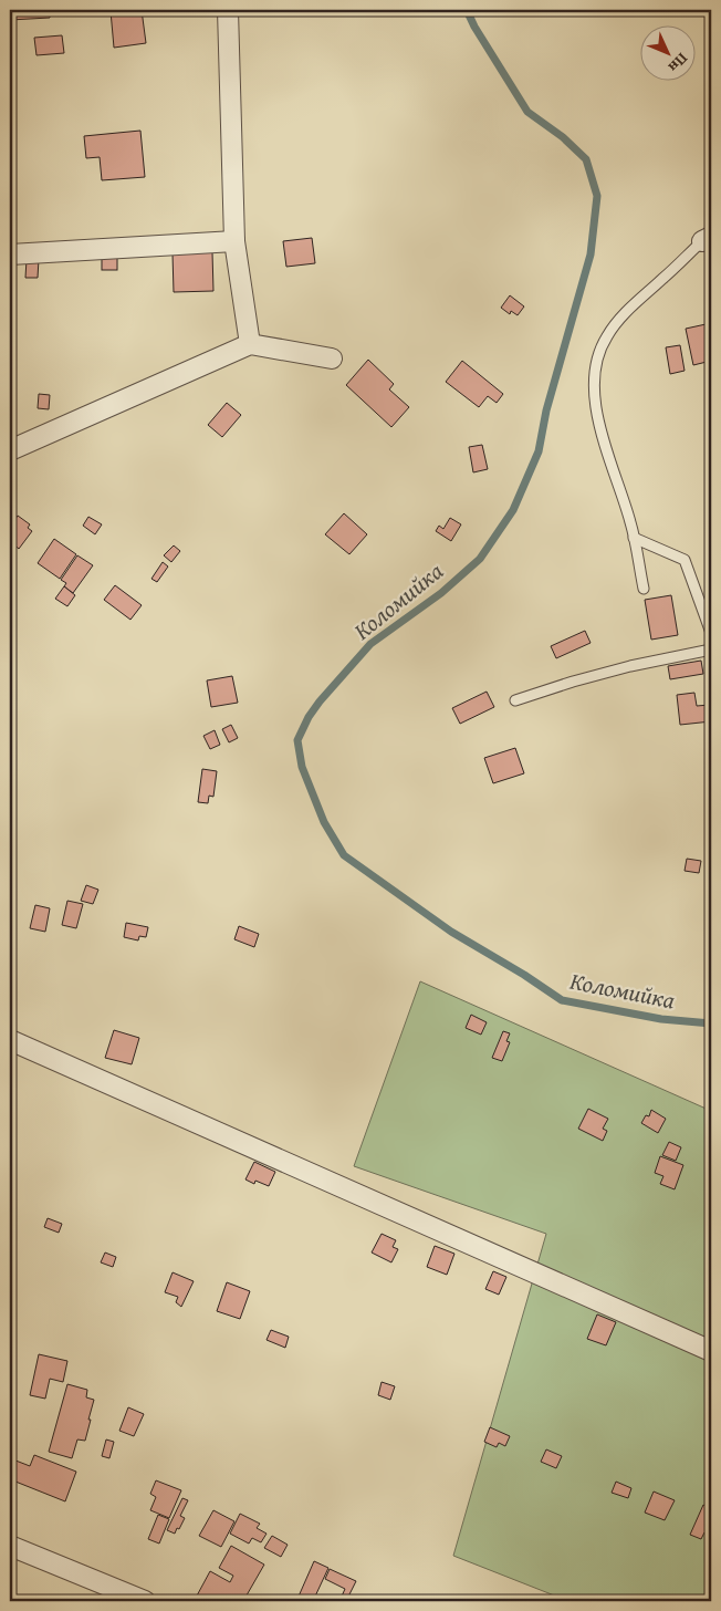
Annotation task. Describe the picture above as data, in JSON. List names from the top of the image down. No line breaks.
{"water":["Коломийка"],"north":"bottom right"}
